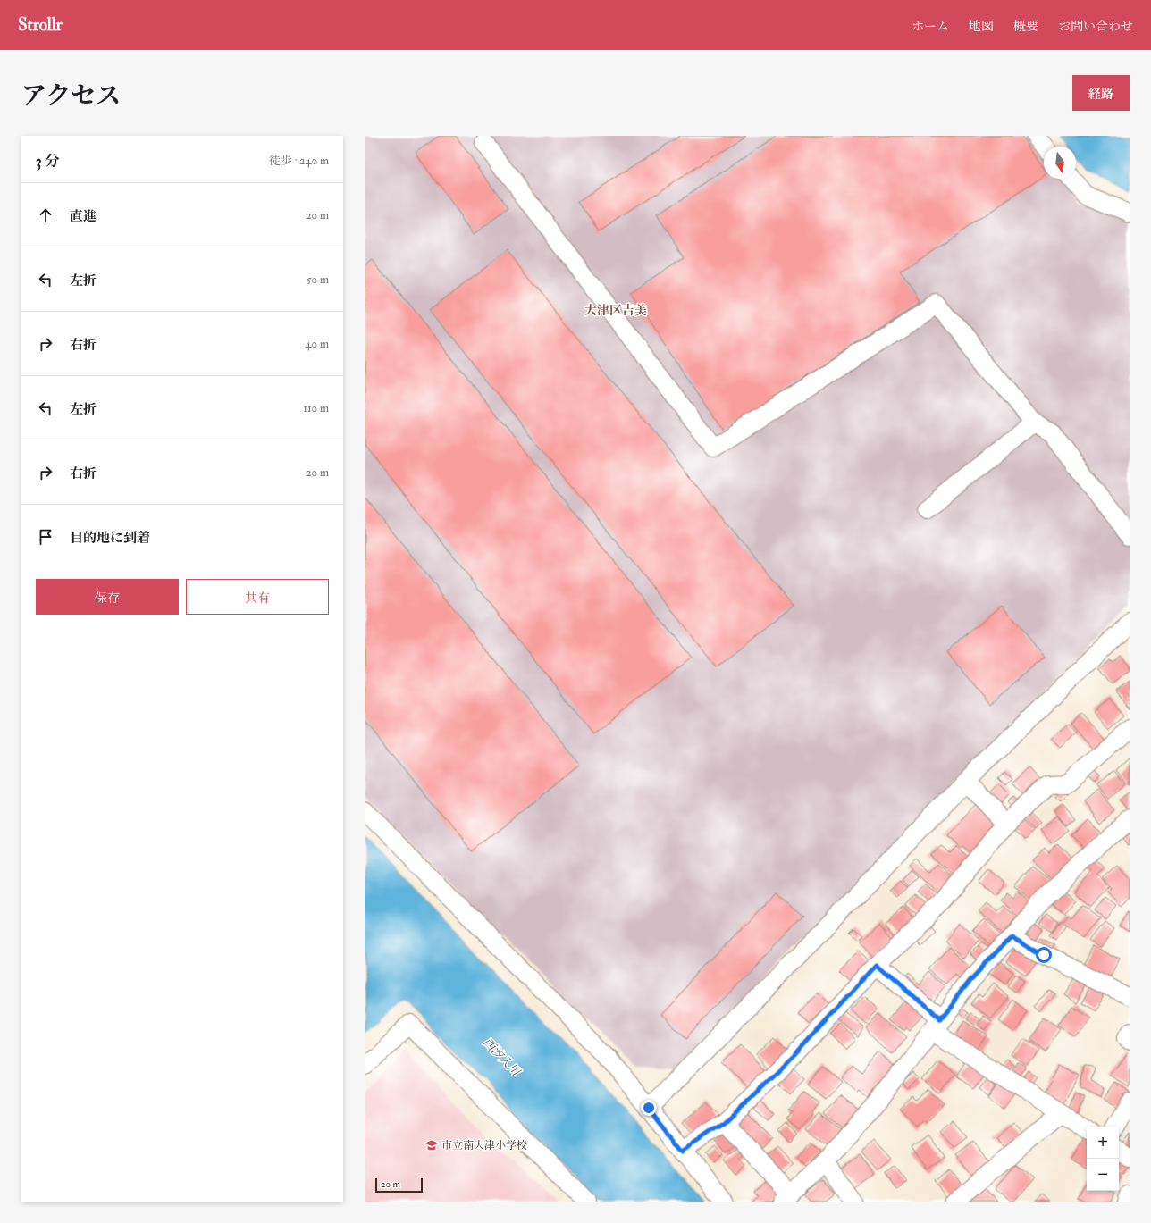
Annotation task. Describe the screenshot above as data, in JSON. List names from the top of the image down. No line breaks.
{"districts":["大津区吉美"],"water":["西汐入川"],"places":{"school or university":["市立南大津小学校"]},"scale_bar":"20 m","north":"bottom","page":{"header":"Strollr","nav":["ホーム","地図","概要","お問い合わせ"],"title":"アクセス","buttons":["経路",["保存","共有"]],"heading":["3 分","徒歩 · 240 m"],"list":[["直進","20 m"],["左折","50 m"],["右折","40 m"],["左折","110 m"],["右折","20 m"],"目的地に到着"],"map_buttons":["+","−"],"scale":"20 m"}}
